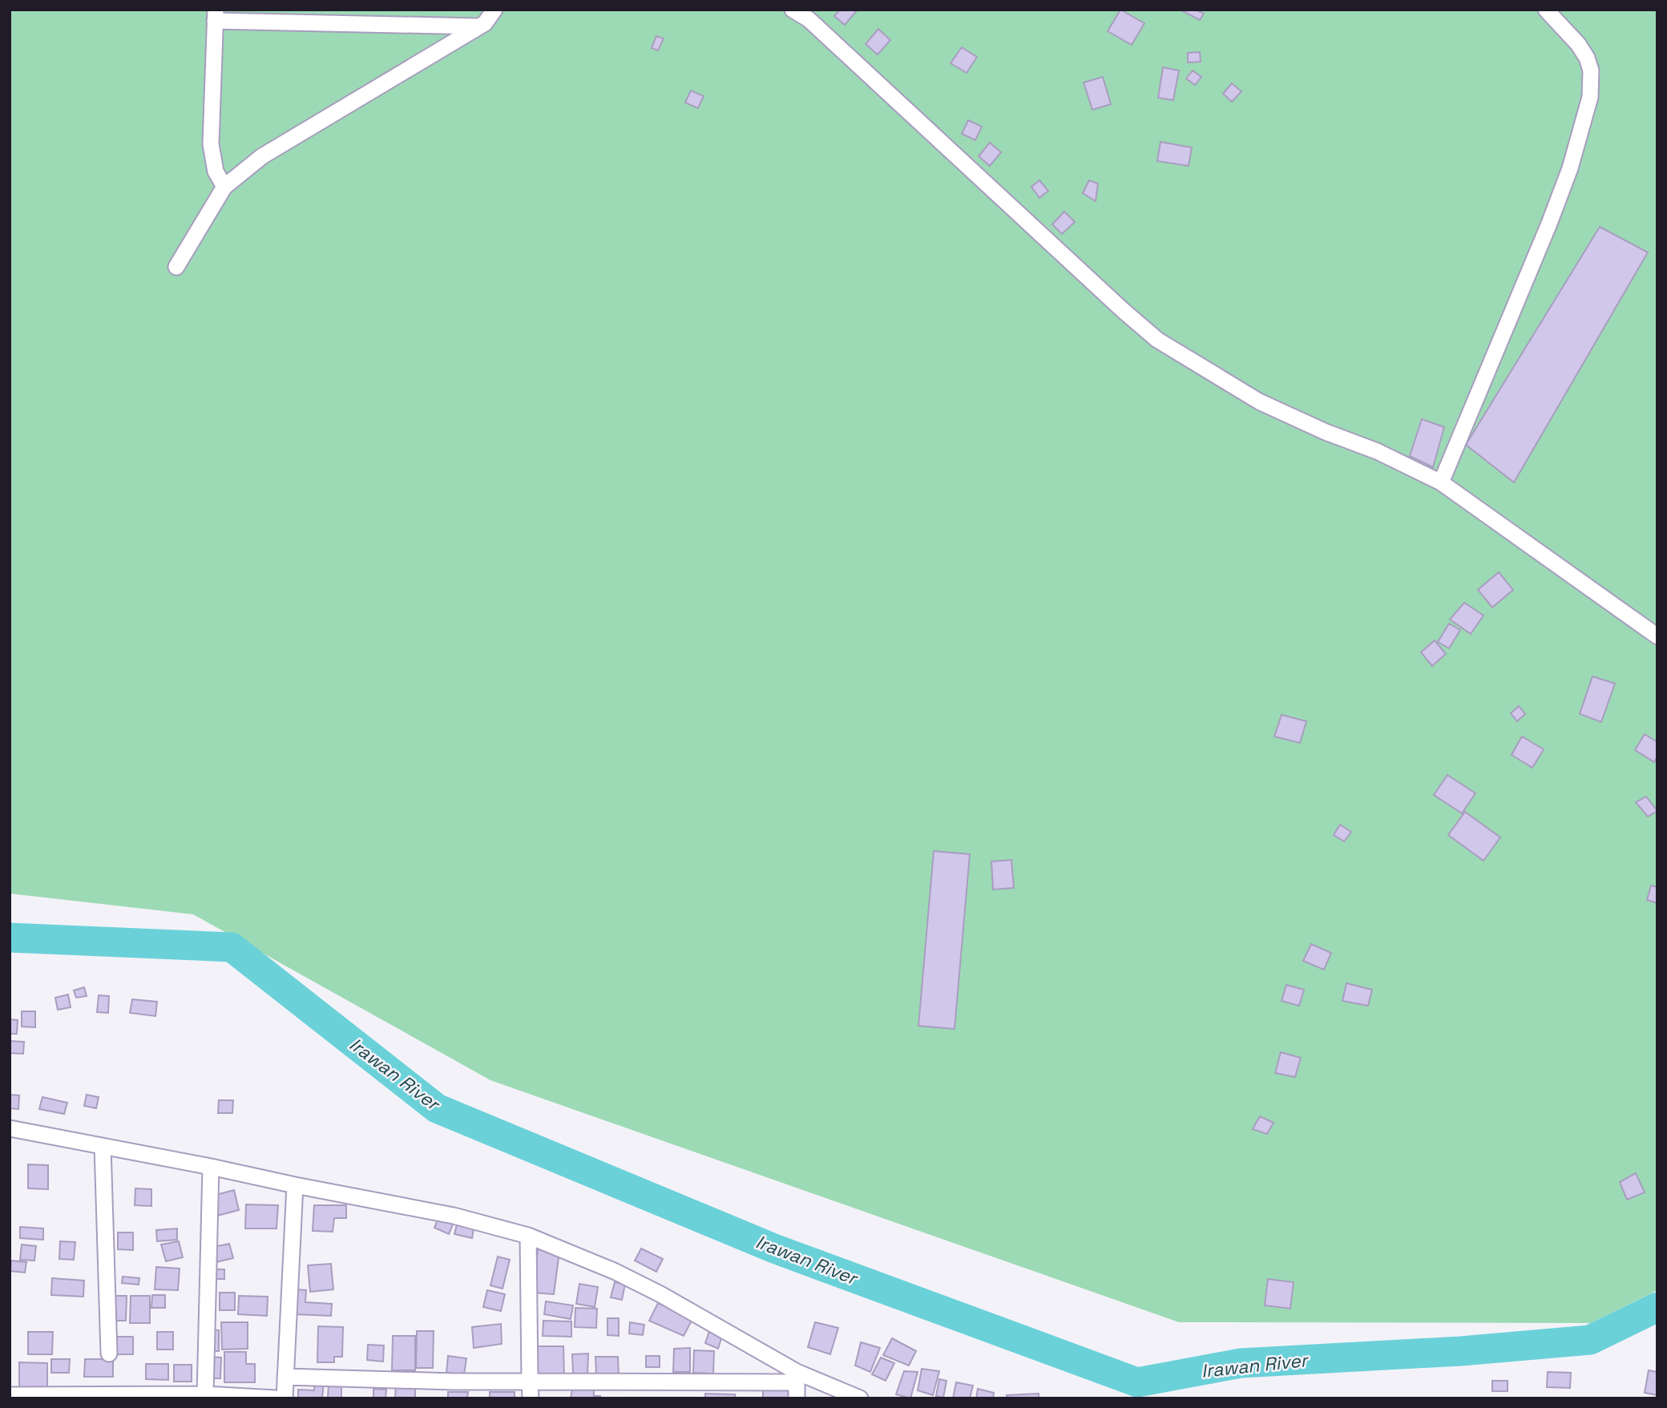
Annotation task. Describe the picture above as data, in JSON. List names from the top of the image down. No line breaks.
{"water":["Irawan River"]}
